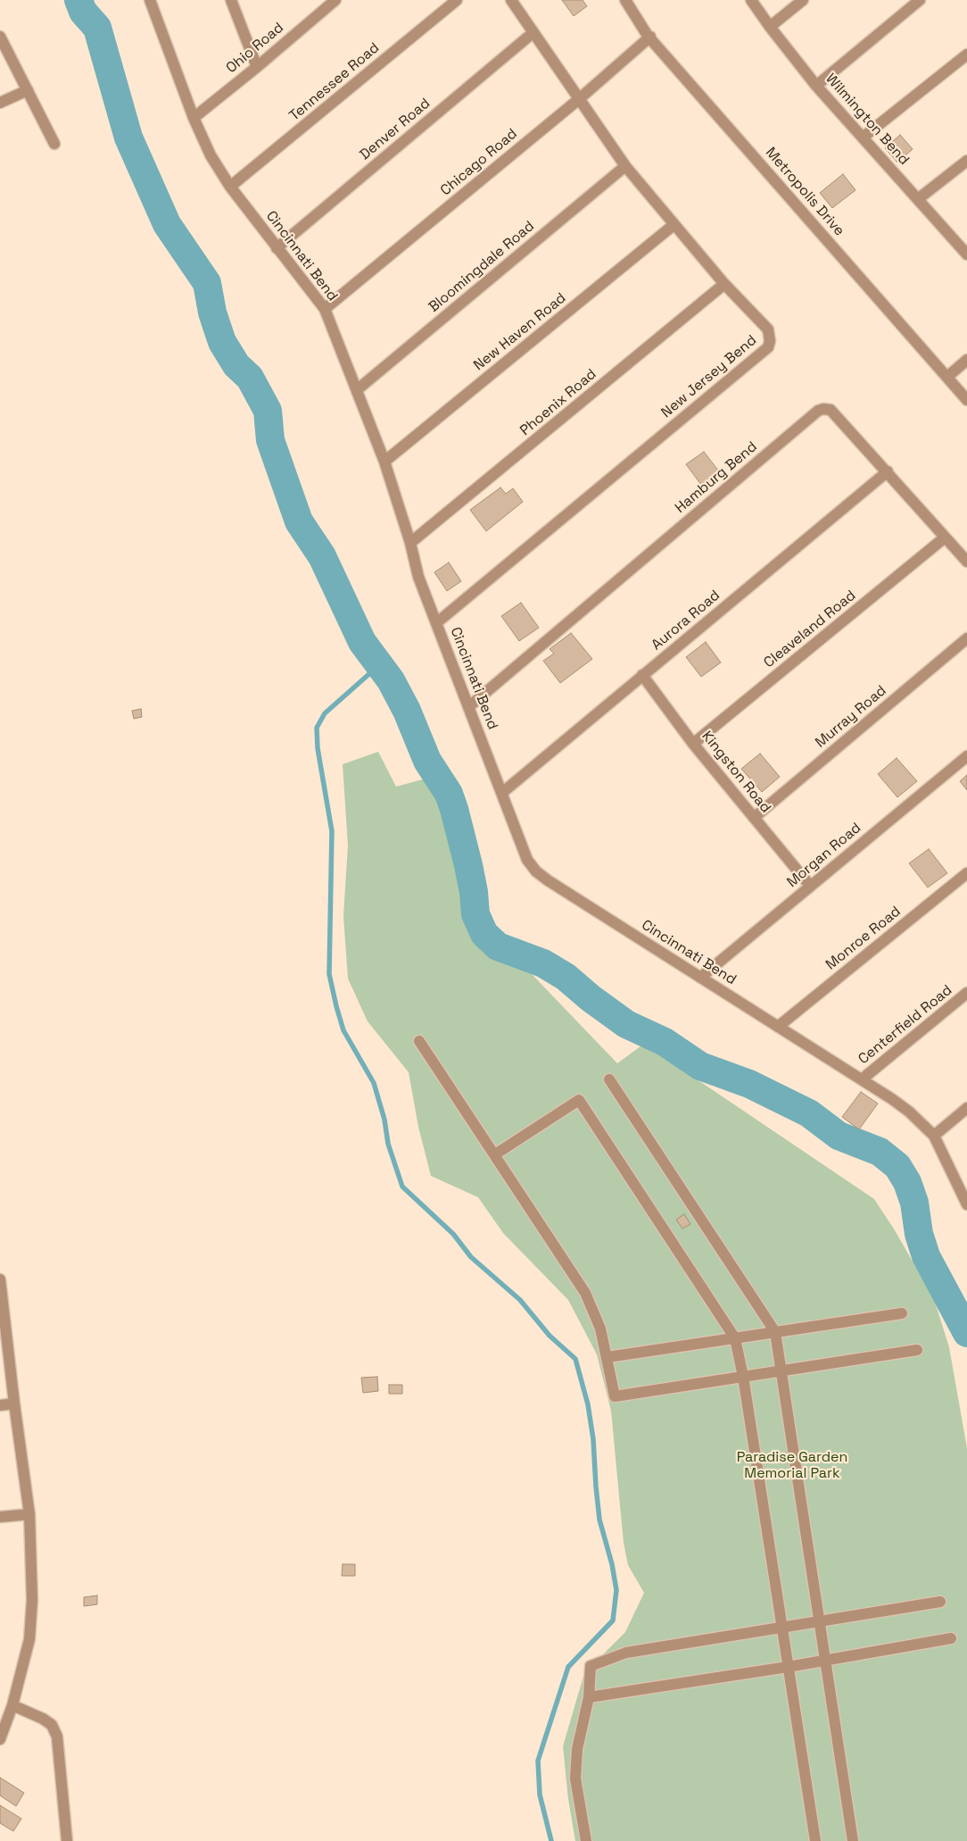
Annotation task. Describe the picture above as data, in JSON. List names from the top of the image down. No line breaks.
{"streets":{"street":["Ohio Road","Tennessee Road","Wilmington Bend","Denver Road","Chicago Road","Metropolis Drive","Cincinnati Bend","Bloomingdale Road","New Haven Road","New Jersey Bend","Phoenix Road","Hamburg Bend","Aurora Road","Cleaveland Road","Murray Road","Kingston Road","Morgan Road","Monroe Road","Centerfield Road"]},"crossings":[["Ohio Road","Cincinnati Bend"],["Tennessee Road","Cincinnati Bend"],["Denver Road","Cincinnati Bend"],["Denver Road","New Jersey Bend"],["Chicago Road","Metropolis Drive"],["Chicago Road","Cincinnati Bend"],["Chicago Road","New Jersey Bend"],["Cincinnati Bend","Bloomingdale Road"],["Cincinnati Bend","New Haven Road"],["Cincinnati Bend","New Jersey Bend"],["Cincinnati Bend","Phoenix Road"],["Cincinnati Bend","Hamburg Bend"],["Cincinnati Bend","Aurora Road"],["Cincinnati Bend","Morgan Road"],["Cincinnati Bend","Monroe Road"],["Cincinnati Bend","Centerfield Road"],["Bloomingdale Road","New Jersey Bend"],["New Haven Road","New Jersey Bend"],["New Jersey Bend","Phoenix Road"],["Hamburg Bend","Aurora Road"],["Hamburg Bend","Cleaveland Road"],["Aurora Road","Kingston Road"],["Cleaveland Road","Kingston Road"],["Murray Road","Kingston Road"],["Kingston Road","Morgan Road"]],"parks":["Paradise Garden Memorial Park"]}
